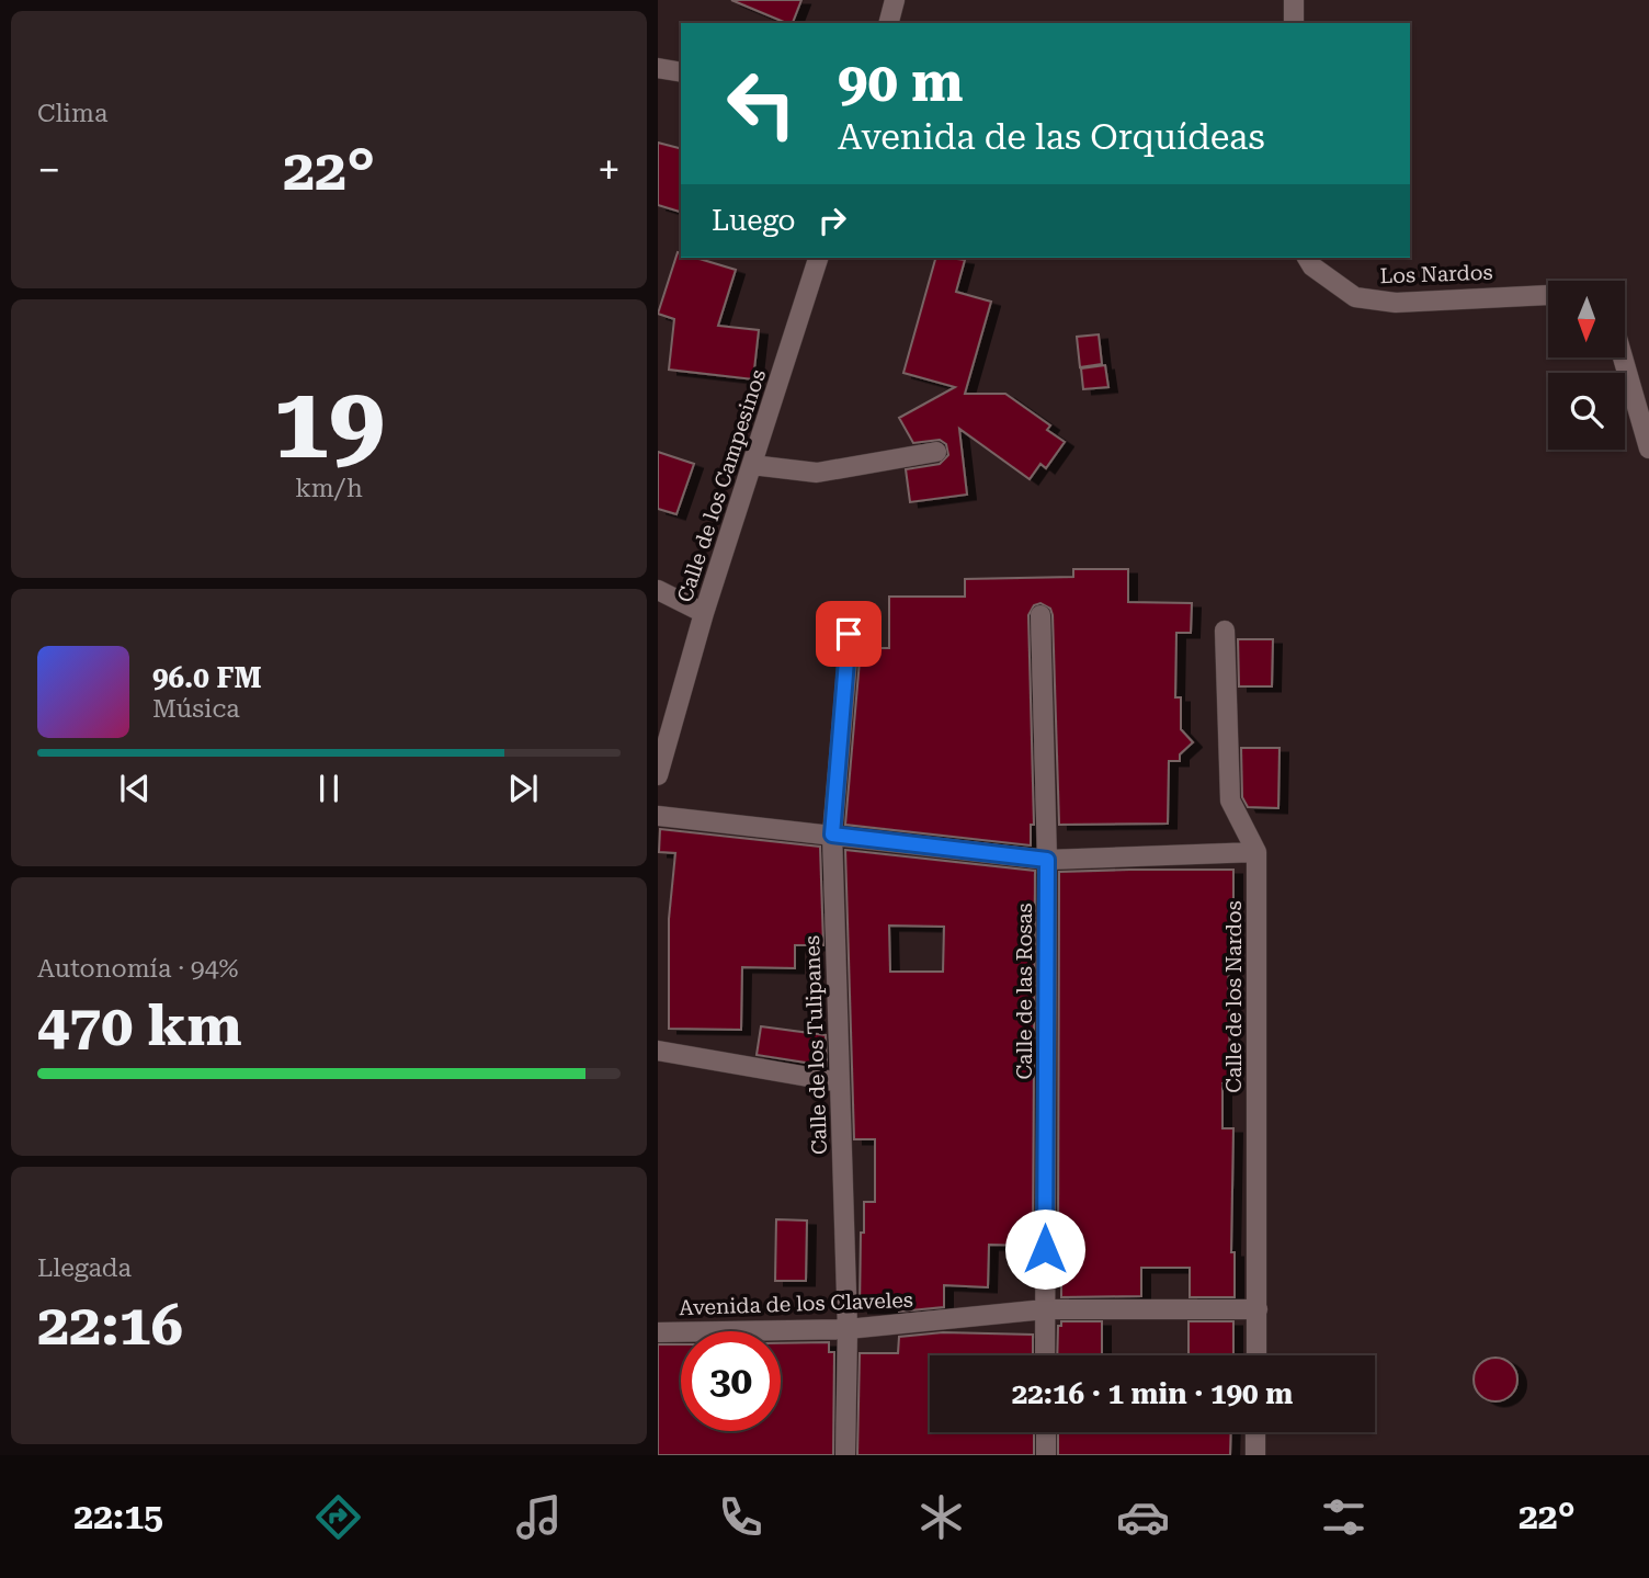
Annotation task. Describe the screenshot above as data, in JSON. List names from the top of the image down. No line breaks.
{"streets":{"street":["Los Nardos","Calle de los Campesinos","Calle de las Rosas","Calle de los Nardos","Calle de los Tulipanes","Avenida de los Claveles"]},"crossings":[["Calle de las Rosas","Avenida de los Claveles"],["Calle de los Nardos","Avenida de los Claveles"],["Calle de los Tulipanes","Avenida de los Claveles"]],"north":"bottom","page":{"tile":["Clima",["19","km/h"],["Autonomía · 94%","470 km"],["Llegada","22:16"]],"turn":["90 m","Avenida de las Orquídeas"],"heat":["−","22°","+"],"then":"Luego","song":["96.0 FM","Música"],"limit":"30","trip":"22:16 · 1 min · 190 m","tabs":["22:15","22°"]}}
